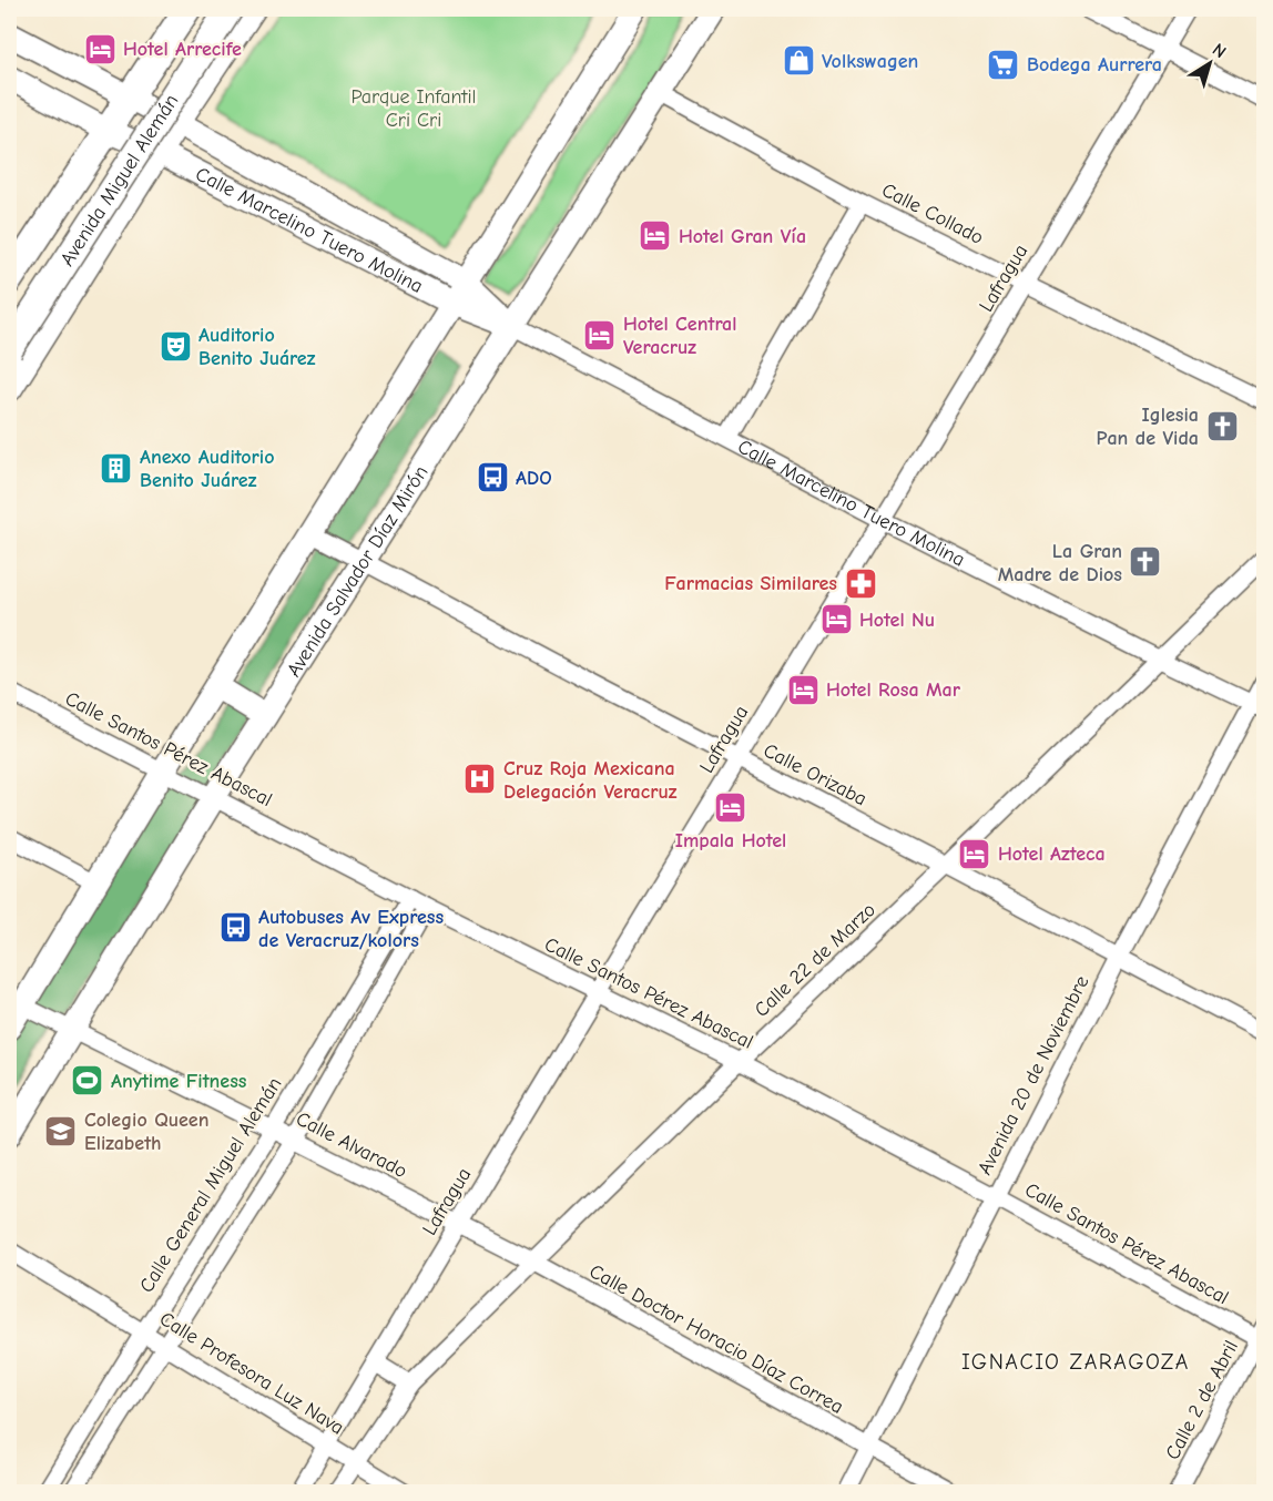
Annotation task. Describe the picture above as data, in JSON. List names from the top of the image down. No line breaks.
{"streets":{"main road":["Avenida Miguel Alemán","Calle Marcelino Tuero Molina","Avenida Salvador Díaz Mirón"],"street":["Calle Collado","Lafragua","Calle Santos Pérez Abascal","Calle Orizaba","Calle 22 de Marzo","Avenida 20 de Noviembre","Calle Alvarado","Calle General Miguel Alemán","Calle Doctor Horacio Díaz Correa","Calle Profesora Luz Nava","Calle 2 de Abril"]},"crossings":[["Calle Collado","Lafragua"],["Calle Collado","Avenida Salvador Díaz Mirón"],["Calle Marcelino Tuero Molina","Lafragua"],["Calle Marcelino Tuero Molina","Avenida Salvador Díaz Mirón"],["Calle Marcelino Tuero Molina","Calle 22 de Marzo"],["Calle Marcelino Tuero Molina","Avenida 20 de Noviembre"],["Lafragua","Calle Santos Pérez Abascal"],["Lafragua","Calle Orizaba"],["Lafragua","Calle Alvarado"],["Lafragua","Calle Doctor Horacio Díaz Correa"],["Lafragua","Calle Profesora Luz Nava"],["Avenida Salvador Díaz Mirón","Calle Santos Pérez Abascal"],["Avenida Salvador Díaz Mirón","Calle Orizaba"],["Avenida Salvador Díaz Mirón","Calle Alvarado"],["Calle Santos Pérez Abascal","Calle 22 de Marzo"],["Calle Santos Pérez Abascal","Avenida 20 de Noviembre"],["Calle Santos Pérez Abascal","Calle General Miguel Alemán"],["Calle Santos Pérez Abascal","Calle 2 de Abril"],["Calle Orizaba","Calle 22 de Marzo"],["Calle Orizaba","Avenida 20 de Noviembre"],["Calle 22 de Marzo","Calle Doctor Horacio Díaz Correa"],["Calle 22 de Marzo","Calle Profesora Luz Nava"],["Avenida 20 de Noviembre","Calle Doctor Horacio Díaz Correa"],["Calle Alvarado","Calle General Miguel Alemán"],["Calle Alvarado","Calle Doctor Horacio Díaz Correa"],["Calle General Miguel Alemán","Calle Profesora Luz Nava"]],"districts":["IGNACIO ZARAGOZA"],"parks":["Parque Infantil Cri Cri"],"places":{"hotel":["Hotel Arrecife","Hotel Gran Vía","Hotel Central Veracruz","Hotel Nu","Hotel Rosa Mar","Impala Hotel","Hotel Azteca"],"shop":["Volkswagen"],"supermarket":["Bodega Aurrera"],"theatre":["Auditorio Benito Juárez"],"church":["Iglesia Pan de Vida","La Gran Madre de Dios"],"building":["Anexo Auditorio Benito Juárez"],"bus stop":["ADO","Autobuses Av Express de Veracruz/kolors"],"pharmacy":["Farmacias Similares"],"hospital":["Cruz Roja Mexicana Delegación Veracruz"],"sports":["Anytime Fitness"],"school or university":["Colegio Queen Elizabeth"]},"north":"top right"}
